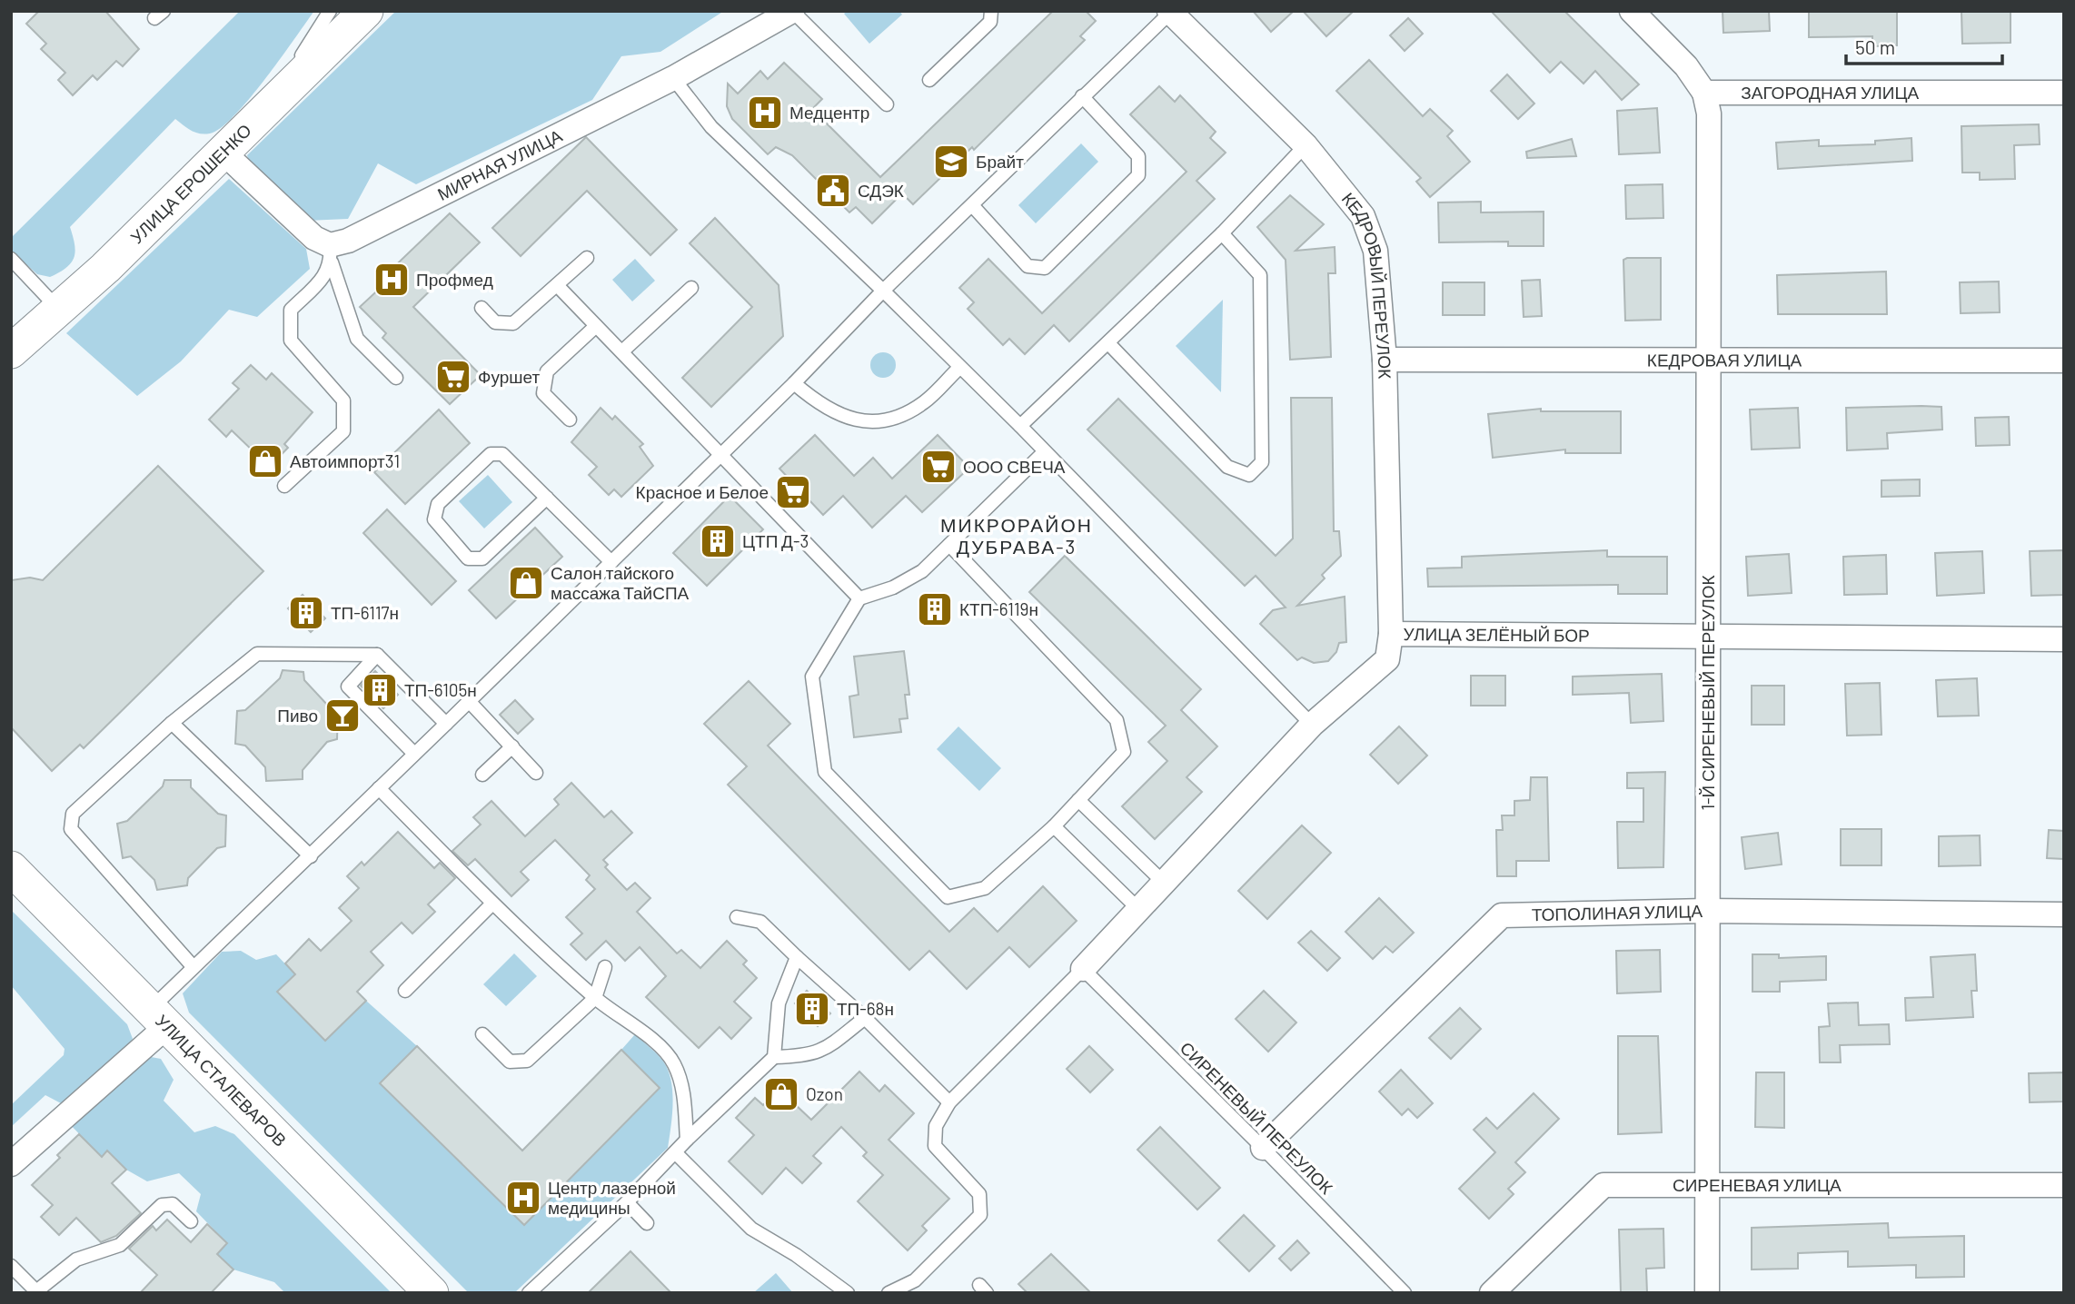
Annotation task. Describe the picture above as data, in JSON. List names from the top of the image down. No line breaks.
{"streets":{"main road":["УЛИЦА ЕРОШЕНКО","УЛИЦА СТАЛЕВАРОВ"],"street":["ЗАГОРОДНАЯ УЛИЦА","МИРНАЯ УЛИЦА","КЕДРОВЫЙ ПЕРЕУЛОК","КЕДРОВАЯ УЛИЦА","УЛИЦА ЗЕЛЁНЫЙ БОР","1-Й СИРЕНЕВЫЙ ПЕРЕУЛОК","ТОПОЛИНАЯ УЛИЦА","СИРЕНЕВАЯ УЛИЦА"],"lane":["СИРЕНЕВЫЙ ПЕРЕУЛОК"]},"crossings":[["ЗАГОРОДНАЯ УЛИЦА","1-Й СИРЕНЕВЫЙ ПЕРЕУЛОК"],["КЕДРОВЫЙ ПЕРЕУЛОК","КЕДРОВАЯ УЛИЦА"],["КЕДРОВЫЙ ПЕРЕУЛОК","УЛИЦА ЗЕЛЁНЫЙ БОР"],["КЕДРОВАЯ УЛИЦА","1-Й СИРЕНЕВЫЙ ПЕРЕУЛОК"],["УЛИЦА ЗЕЛЁНЫЙ БОР","1-Й СИРЕНЕВЫЙ ПЕРЕУЛОК"],["УЛИЦА ЗЕЛЁНЫЙ БОР","СИРЕНЕВЫЙ ПЕРЕУЛОК"],["1-Й СИРЕНЕВЫЙ ПЕРЕУЛОК","ТОПОЛИНАЯ УЛИЦА"],["1-Й СИРЕНЕВЫЙ ПЕРЕУЛОК","СИРЕНЕВАЯ УЛИЦА"],["ТОПОЛИНАЯ УЛИЦА","СИРЕНЕВЫЙ ПЕРЕУЛОК"]],"districts":["МИКРОРАЙОН ДУБРАВА-3"],"places":{"hospital":["Медцентр","Профмед","Центр лазерной медицины"],"school or university":["Брайт"],"public building":["СДЭК"],"supermarket":["Фуршет","ООО СВЕЧА","Красное и Белое"],"shop":["Автоимпорт31","Салон тайского массажа ТайСПА","Ozon"],"building":["ЦТП Д-3","КТП-6119н","ТП-6117н","ТП-6105н","ТП-68н"],"bar":["Пиво"]},"scale_bar":"50 m"}
